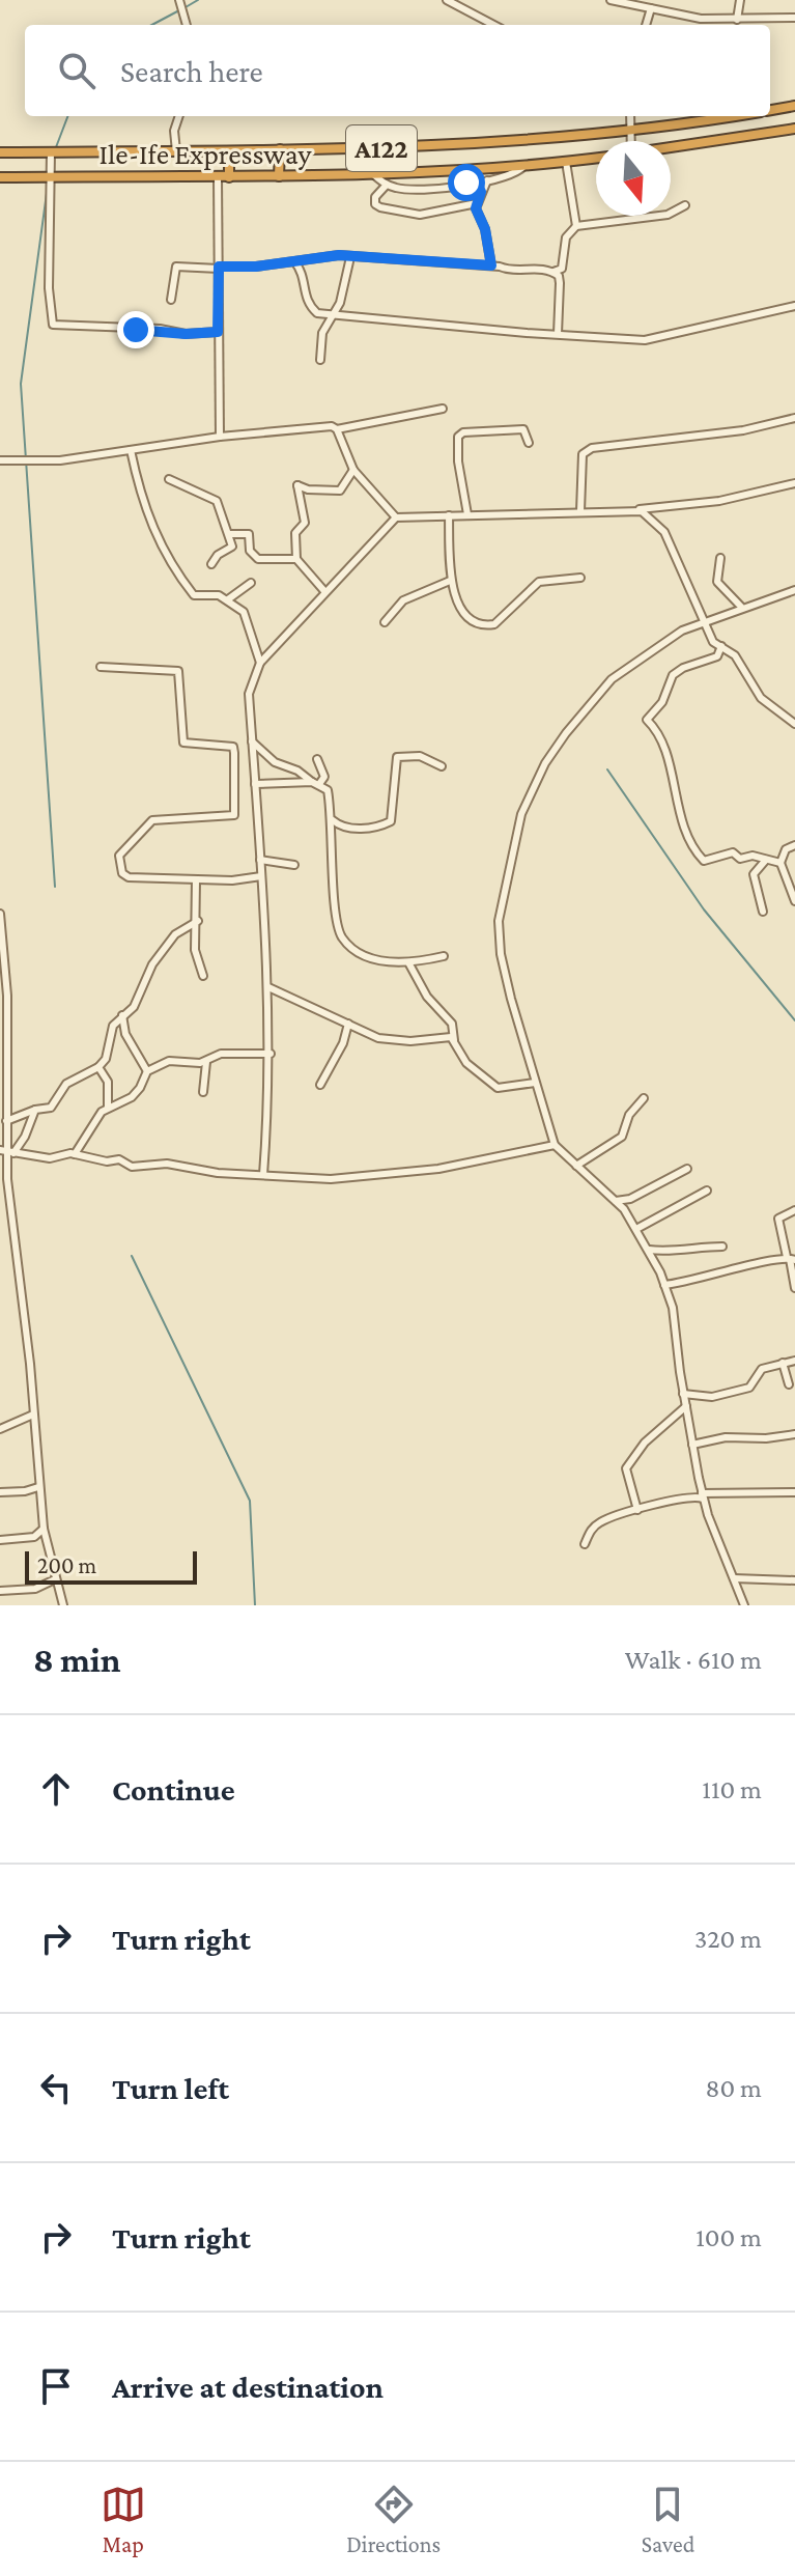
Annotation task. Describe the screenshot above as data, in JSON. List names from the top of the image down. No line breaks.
{"streets":{"highway":["A122","Ile-Ife Expressway"]},"scale_bar":"200 m","north":"bottom","page":{"search":"Search here","scale":"200 m","heading":["8 min","Walk · 610 m"],"list":[["Continue","110 m"],["Turn right","320 m"],["Turn left","80 m"],["Turn right","100 m"],"Arrive at destination"],"nav":["Map","Directions","Saved"]}}
